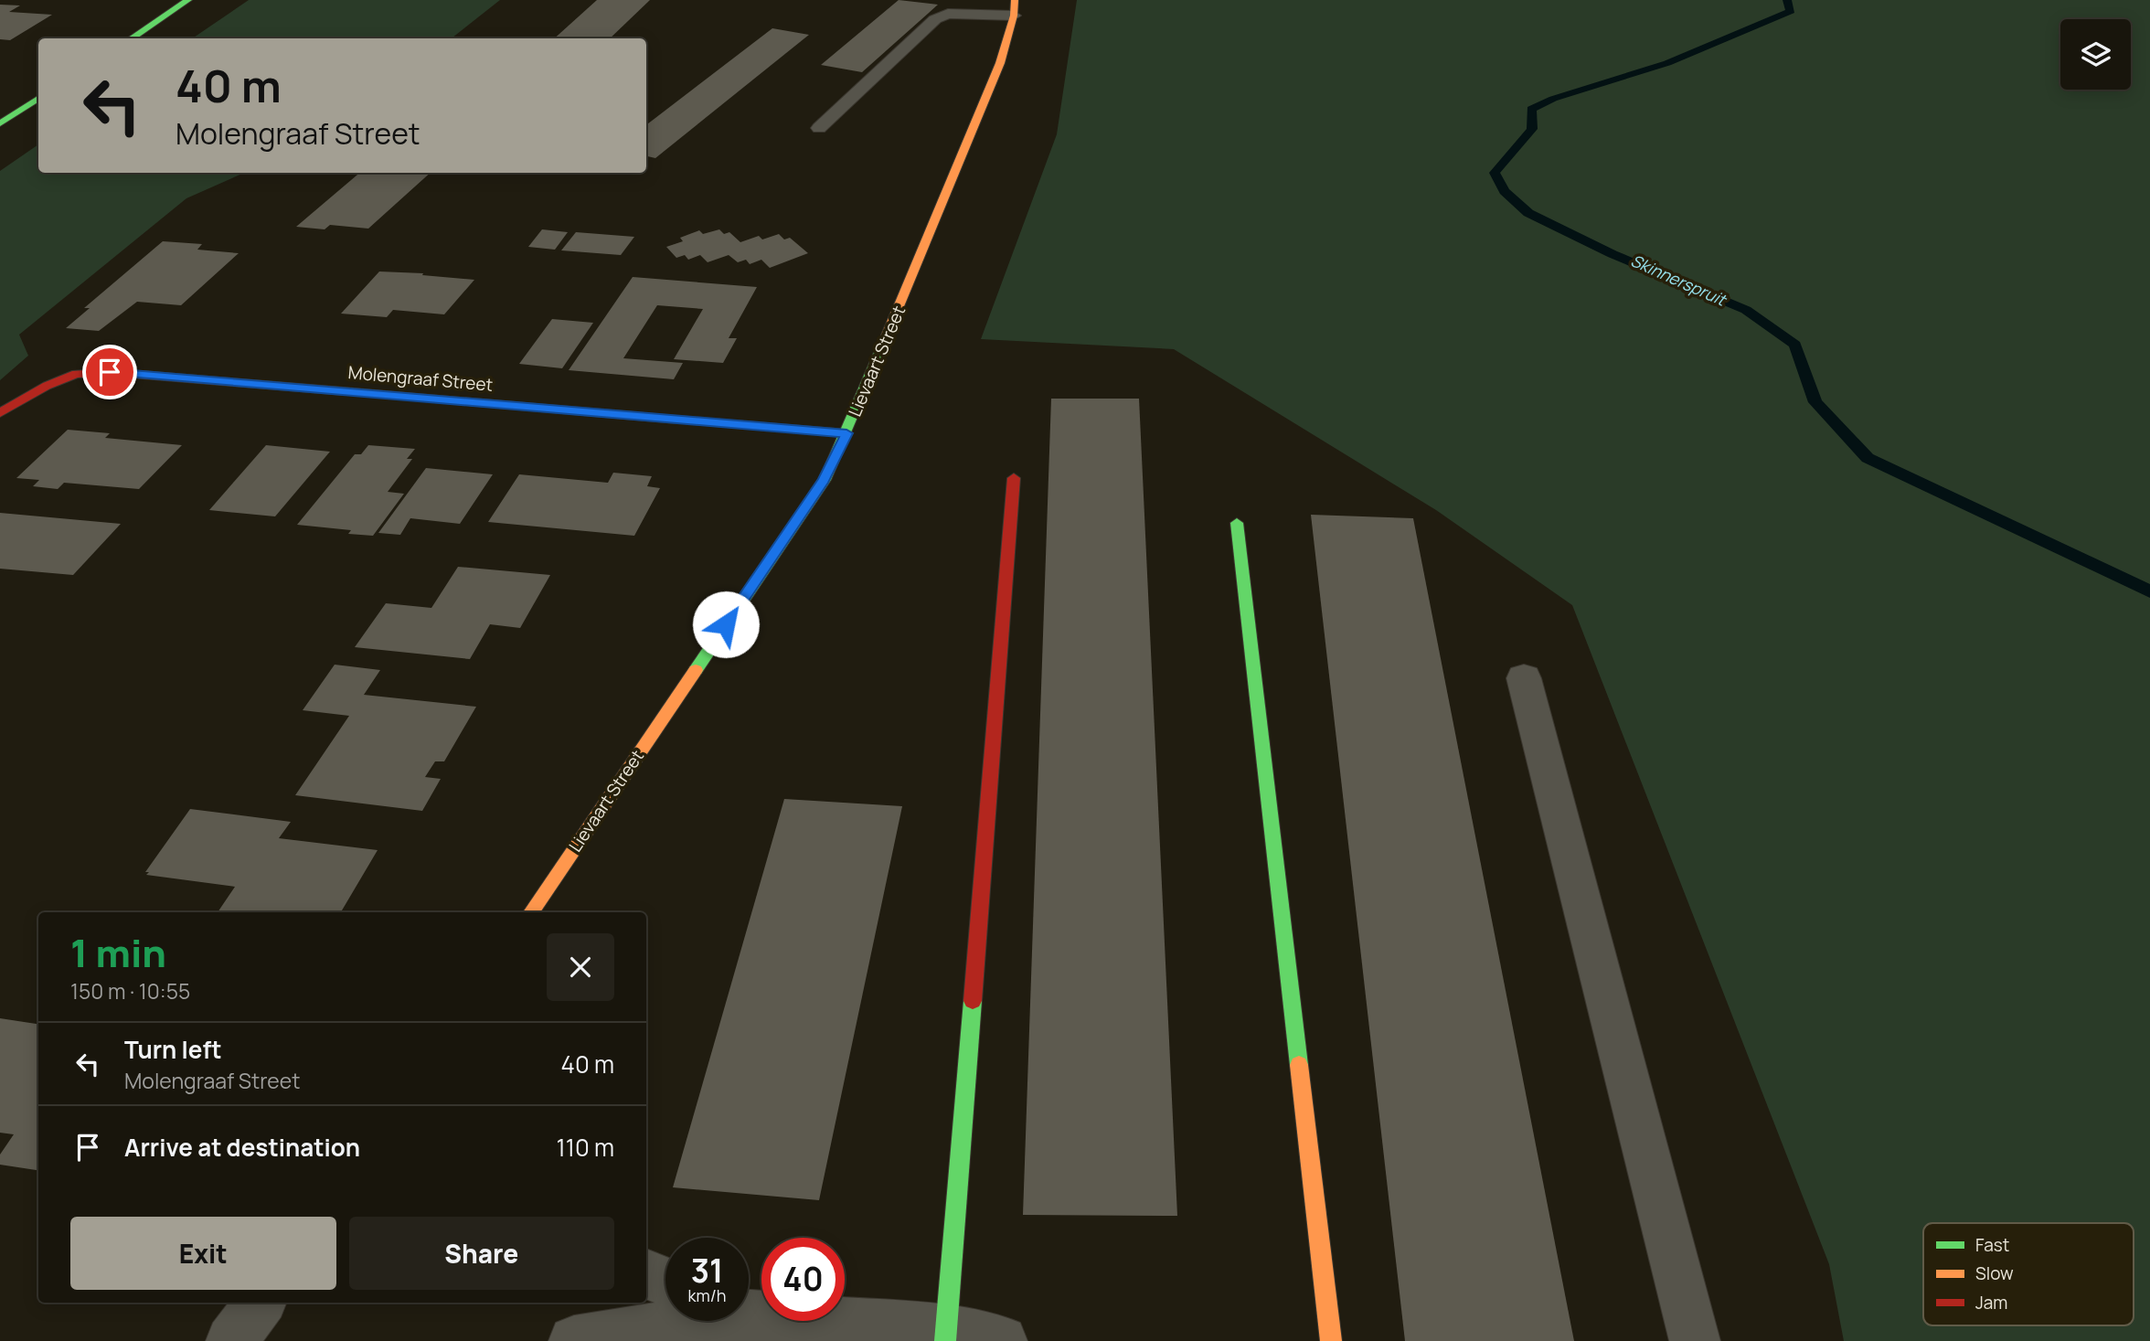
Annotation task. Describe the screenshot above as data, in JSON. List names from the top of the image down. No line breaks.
{"streets":{"street":["Lievaart Street","Molengraaf Street"]},"crossings":[["Lievaart Street","Molengraaf Street"]],"water":["Skinnerspruit"],"legend":["Fast","Slow","Jam"],"page":{"turn":["40 m","Molengraaf Street"],"heading":["1 min","150 m · 10:55"],"list":[{"name":"Turn left","note":"Molengraaf Street","value":"40 m"},{"name":"Arrive at destination","value":"110 m"}],"buttons":["Exit","Share"],"speed":"31 km/h","limit":"40"}}
